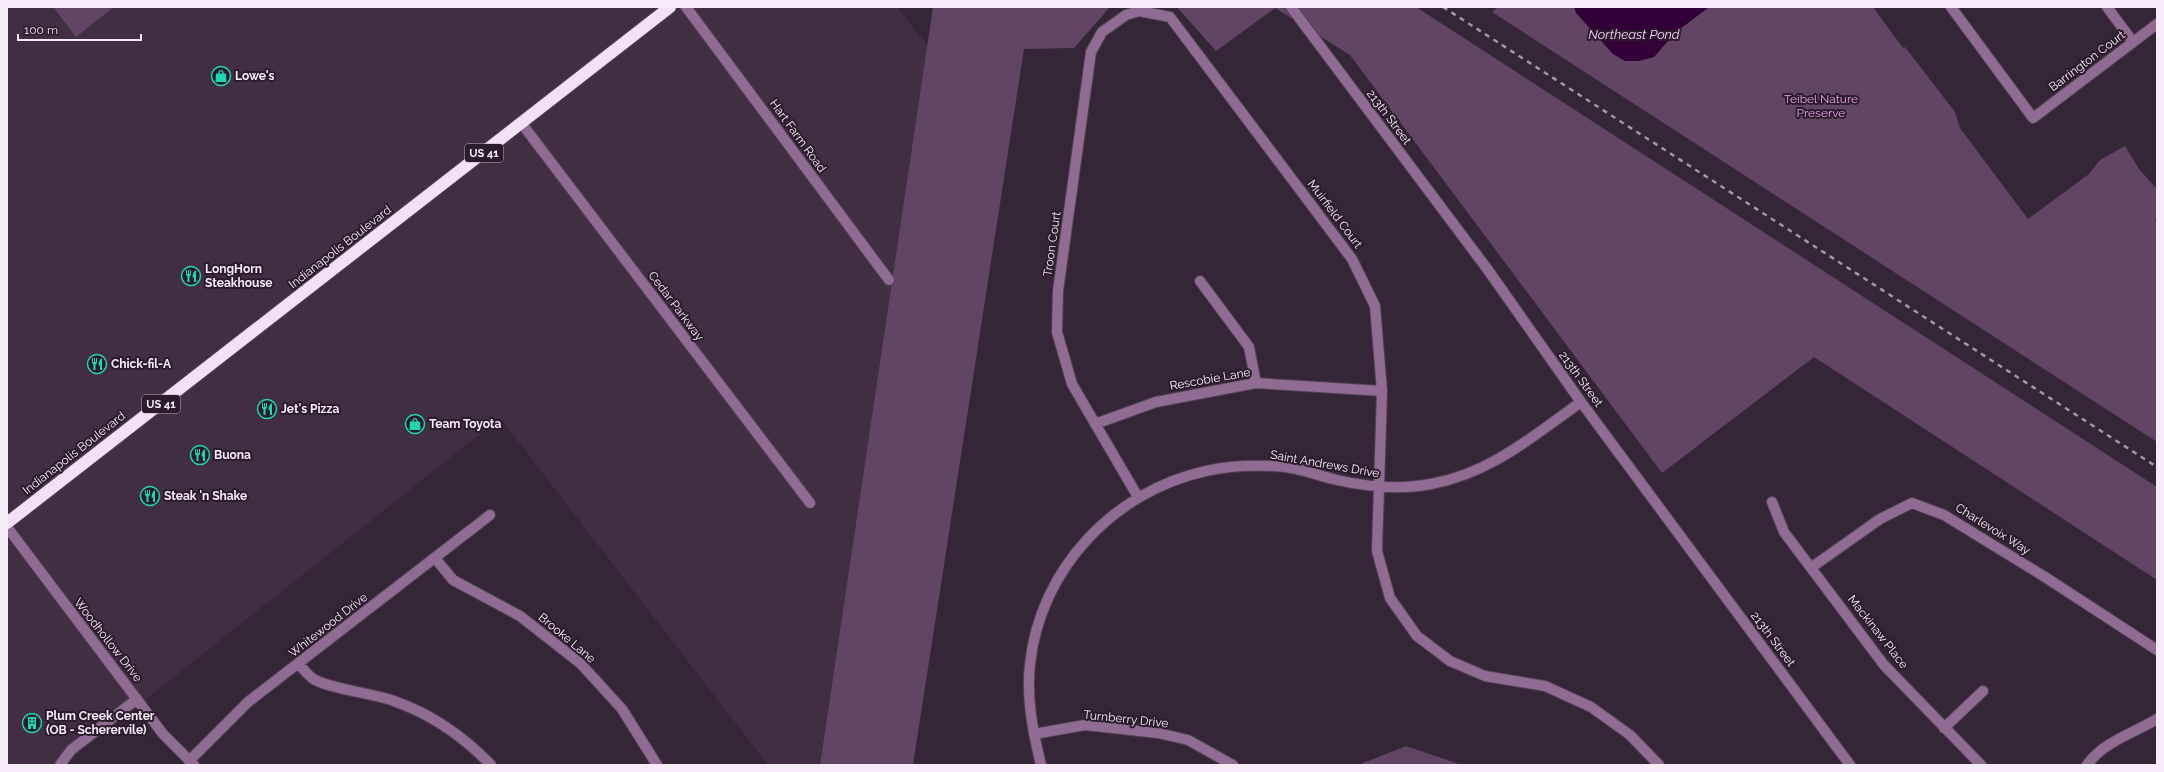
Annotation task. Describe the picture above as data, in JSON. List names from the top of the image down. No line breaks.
{"streets":{"highway":["US 41","Indianapolis Boulevard"],"street":["Barrington Court","213th Street","Hart Farm Road","Muirfield Court","Troon Court","Cedar Parkway","Rescobie Lane","Saint Andrews Drive","Charlevoix Way","Whitewood Drive","Mackinaw Place","Brooke Lane","Woodhollow Drive","Turnberry Drive"]},"crossings":[["213th Street","Saint Andrews Drive"],["Muirfield Court","Troon Court"],["Muirfield Court","Rescobie Lane"],["Muirfield Court","Saint Andrews Drive"],["Troon Court","Rescobie Lane"],["Troon Court","Saint Andrews Drive"],["Indianapolis Boulevard","Cedar Parkway"],["Saint Andrews Drive","Turnberry Drive"],["Charlevoix Way","Mackinaw Place"],["Whitewood Drive","Brooke Lane"],["Whitewood Drive","Woodhollow Drive"]],"water":["Northeast Pond"],"parks":["Teibel Nature Preserve"],"places":{"shop":["Lowe's","Team Toyota"],"restaurant":["LongHorn Steakhouse","Chick-fil-A","Jet's Pizza","Buona","Steak 'n Shake"],"building":["Plum Creek Center (OB - Scherervile)"]},"scale_bar":"100 m"}
